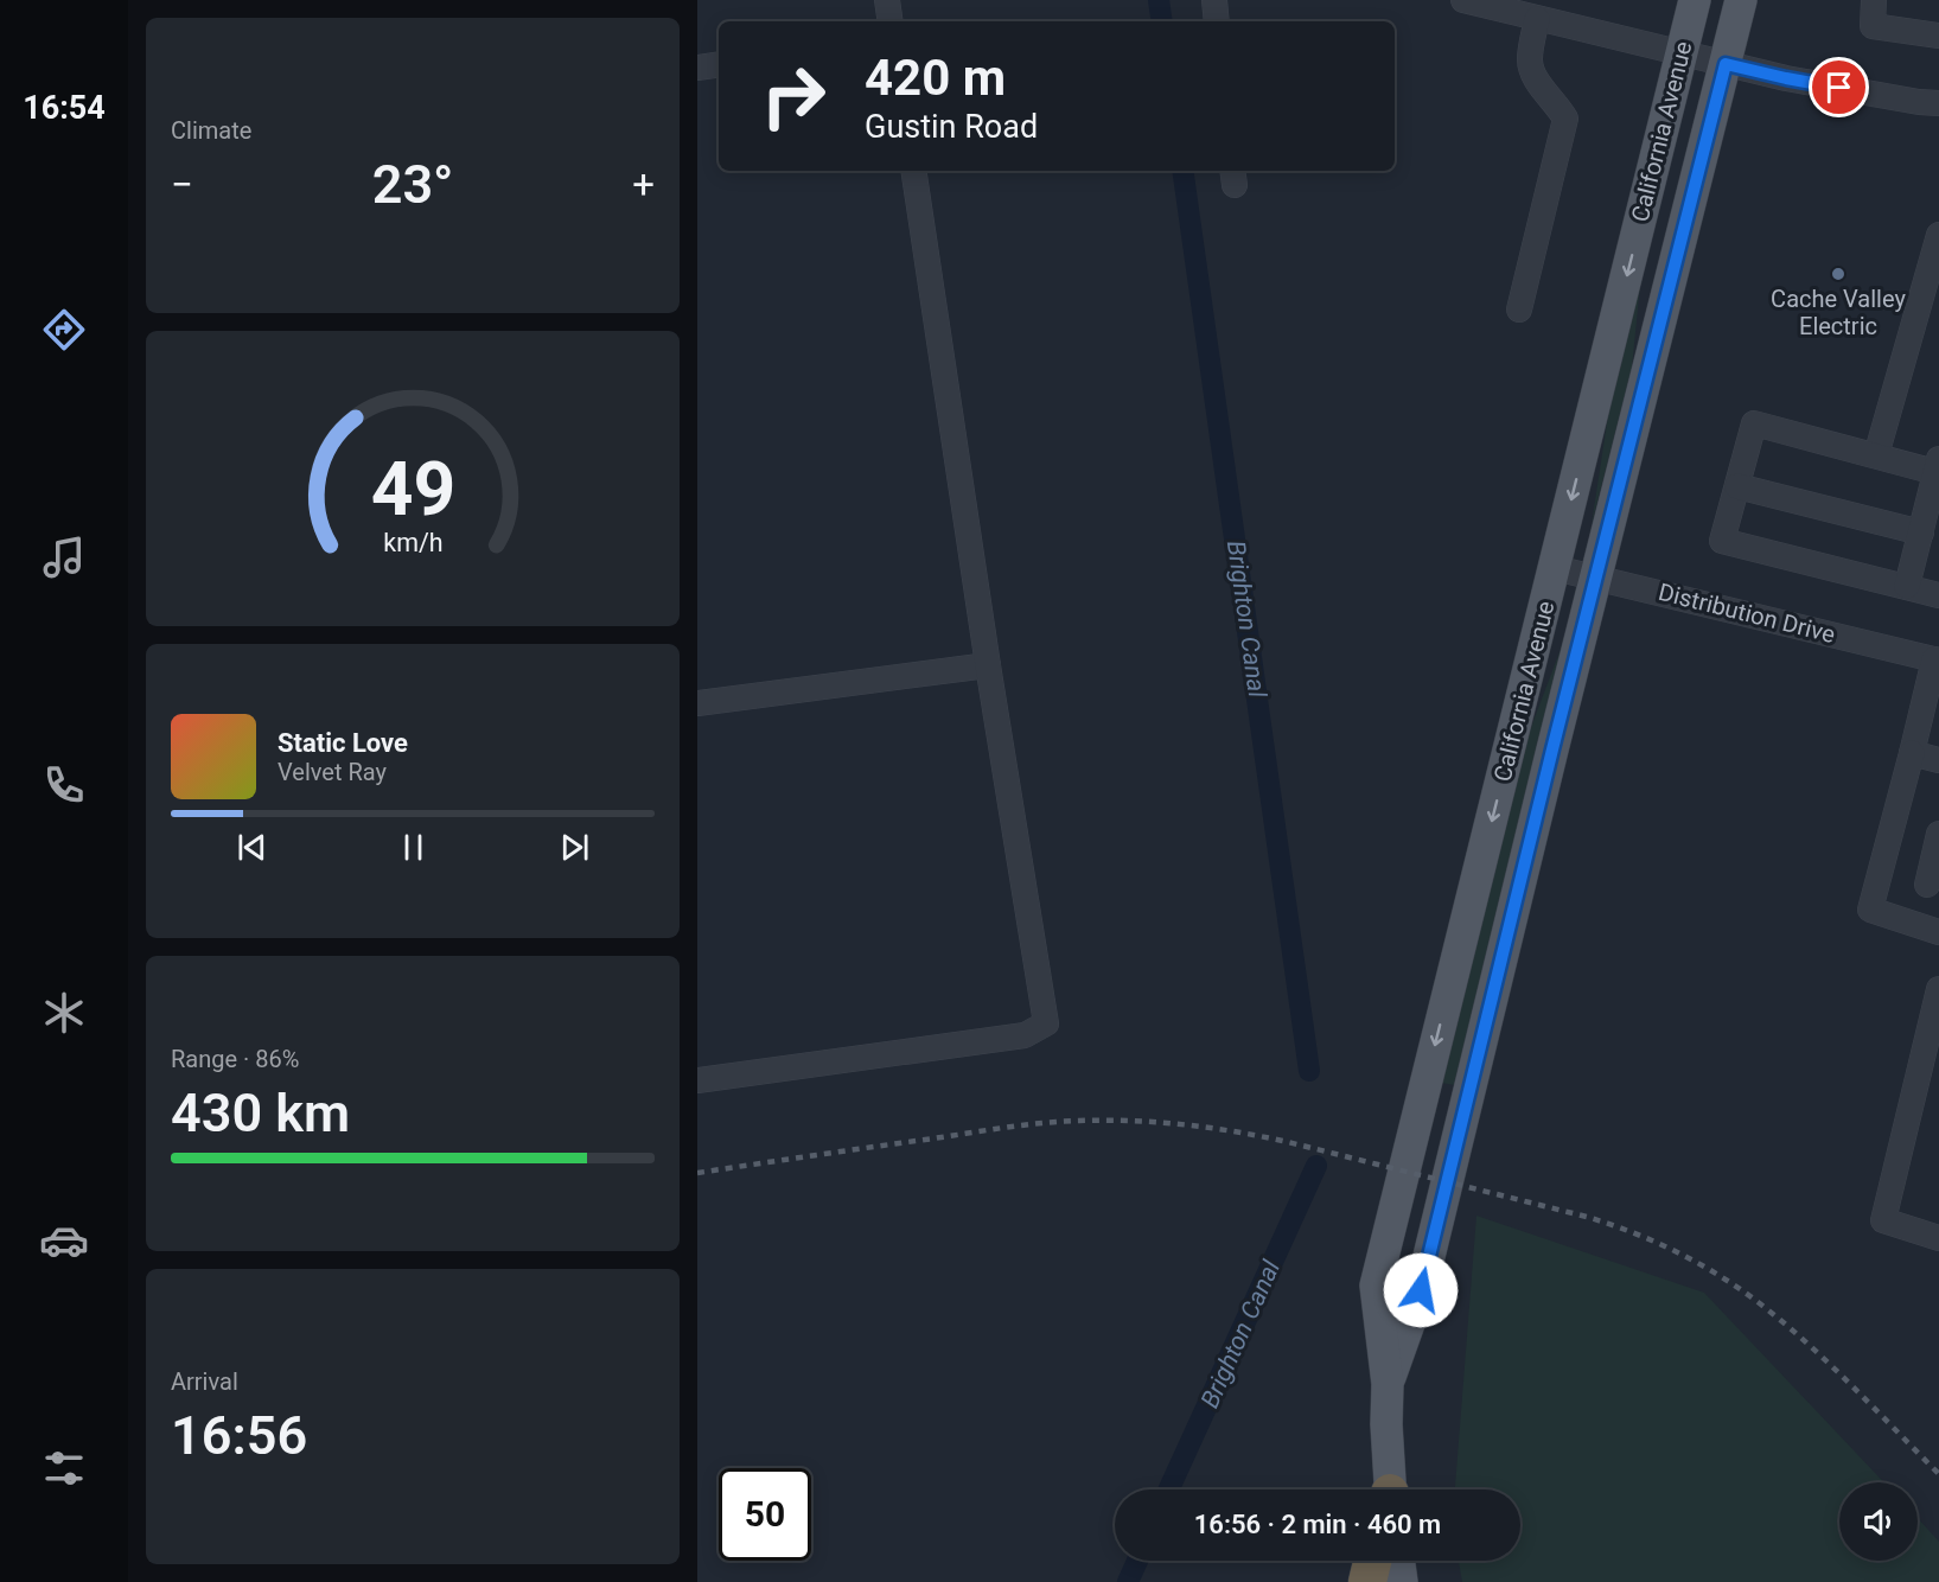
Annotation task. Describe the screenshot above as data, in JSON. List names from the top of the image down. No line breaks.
{"streets":{"main road":["California Avenue"],"street":["Distribution Drive"]},"crossings":[["California Avenue","Distribution Drive"]],"water":["Brighton Canal"],"places":["Cache Valley Electric"],"page":{"tabs":"16:54","tile":["Climate",["Range · 86%","430 km"],["Arrival","16:56"]],"turn":["420 m","Gustin Road"],"heat":["−","23°","+"],"song":["Static Love","Velvet Ray"],"limit":"50","trip":"16:56 · 2 min · 460 m","gauge":["49","km/h"]}}
